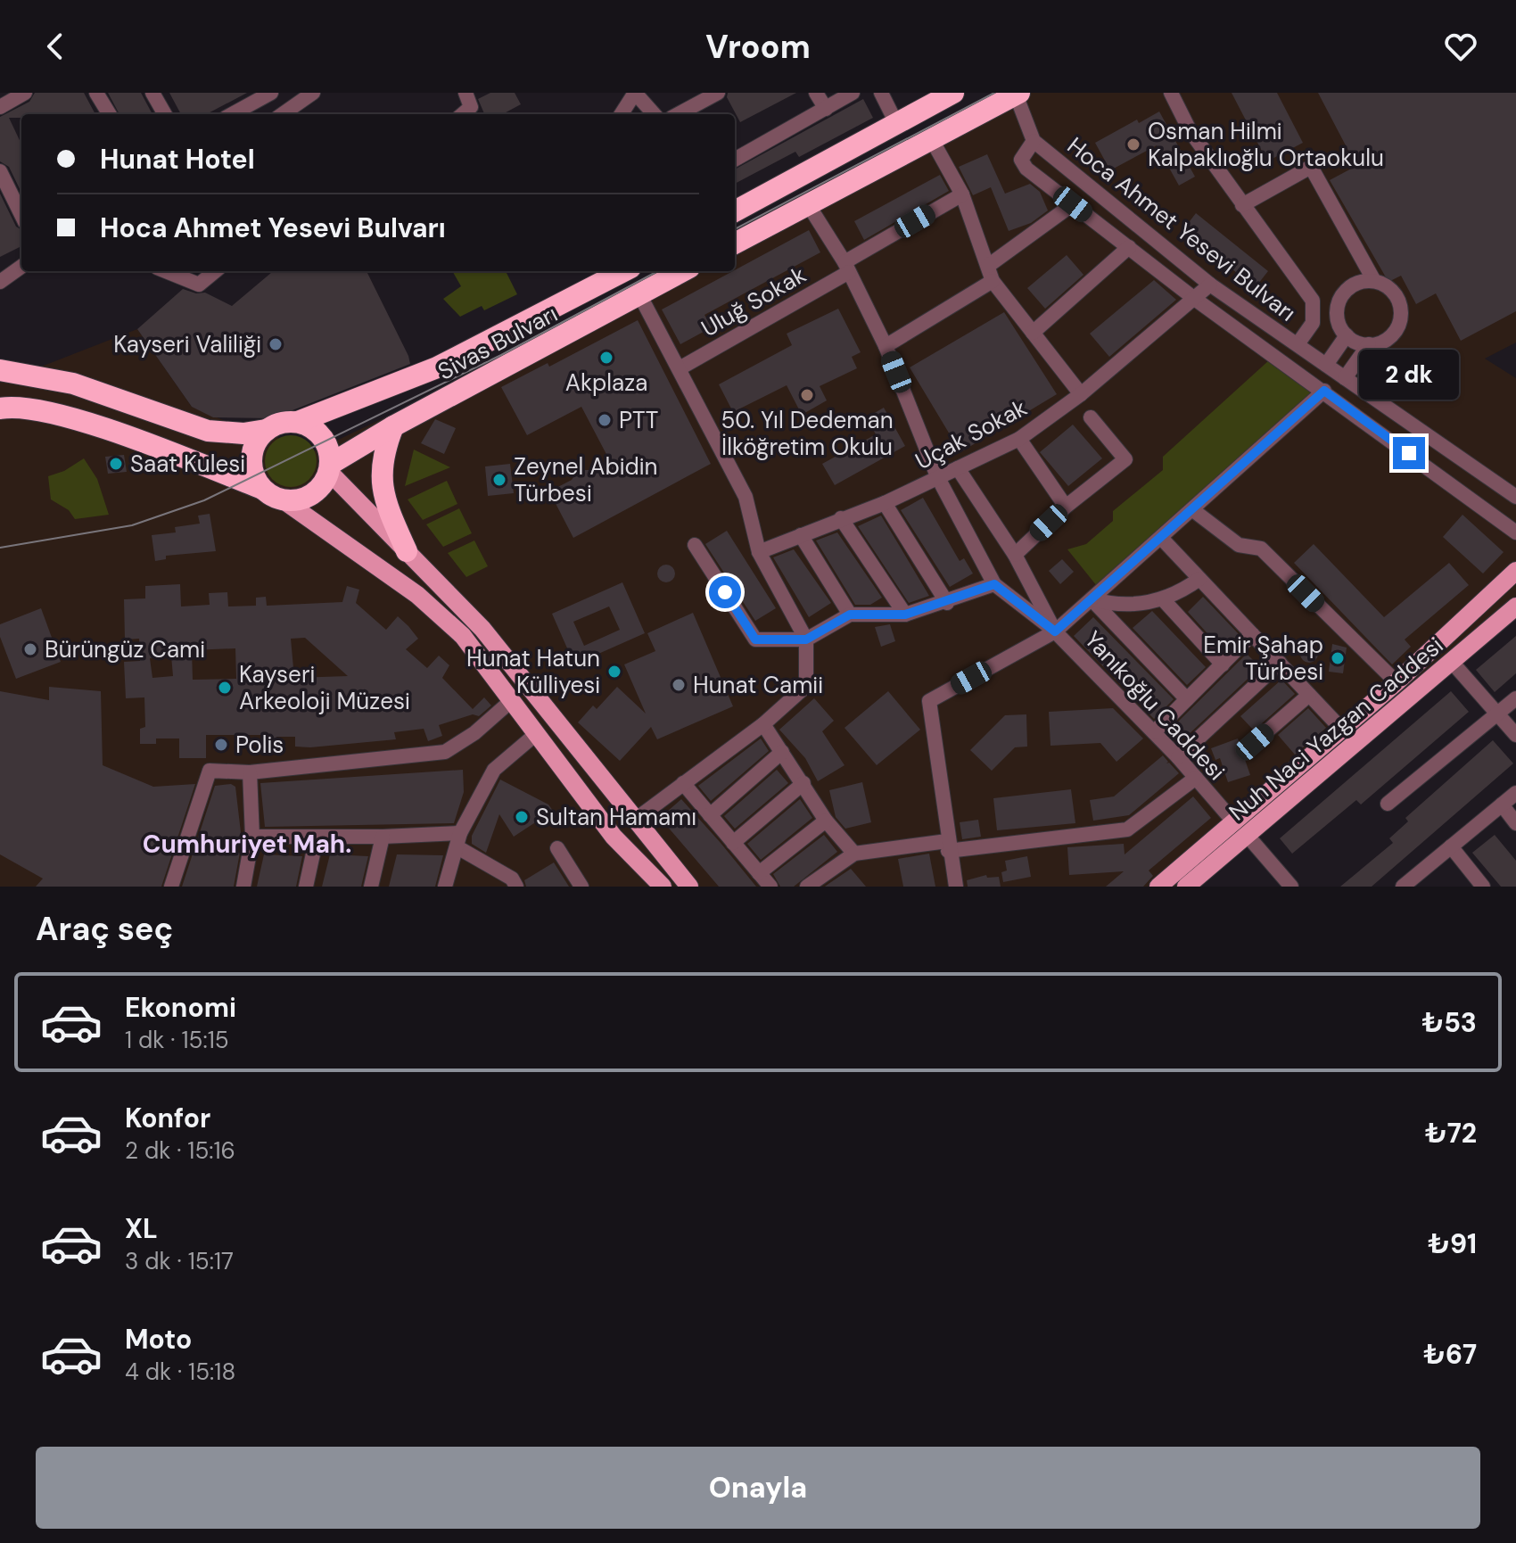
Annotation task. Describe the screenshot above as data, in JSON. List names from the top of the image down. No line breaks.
{"streets":{"highway":["Sivas Bulvarı"],"main road":["Nuh Naci Yazgan Caddesi"],"street":["Hoca Ahmet Yesevi Bulvarı","Uluğ Sokak","Uçak Sokak","Yanıkoğlu Caddesi"]},"crossings":[["Hoca Ahmet Yesevi Bulvarı","Uçak Sokak"],["Uçak Sokak","Yanıkoğlu Caddesi"],["Yanıkoğlu Caddesi","Nuh Naci Yazgan Caddesi"]],"districts":["Cumhuriyet Mah."],"places":["Osman Hilmi Kalpaklıoğlu Ortaokulu","Kayseri Valiliği","Akplaza","50. Yıl Dedeman İlköğretim Okulu","PTT","Saat Kulesi","Zeynel Abidin Türbesi","Bürüngüz Cami","Emir Şahap Türbesi","Hunat Hatun Külliyesi","Hunat Camii","Kayseri Arkeoloji Müzesi","Polis","Sultan Hamamı"],"page":{"header":"Vroom","banner":["Hunat Hotel","Hoca Ahmet Yesevi Bulvarı"],"bubble":"2 dk","heading":"Araç seç","list":[{"name":"Ekonomi","note":"1 dk · 15:15","value":"₺53"},{"name":"Konfor","note":"2 dk · 15:16","value":"₺72"},{"name":"XL","note":"3 dk · 15:17","value":"₺91"},{"name":"Moto","note":"4 dk · 15:18","value":"₺67"}],"buttons":"Onayla"}}
